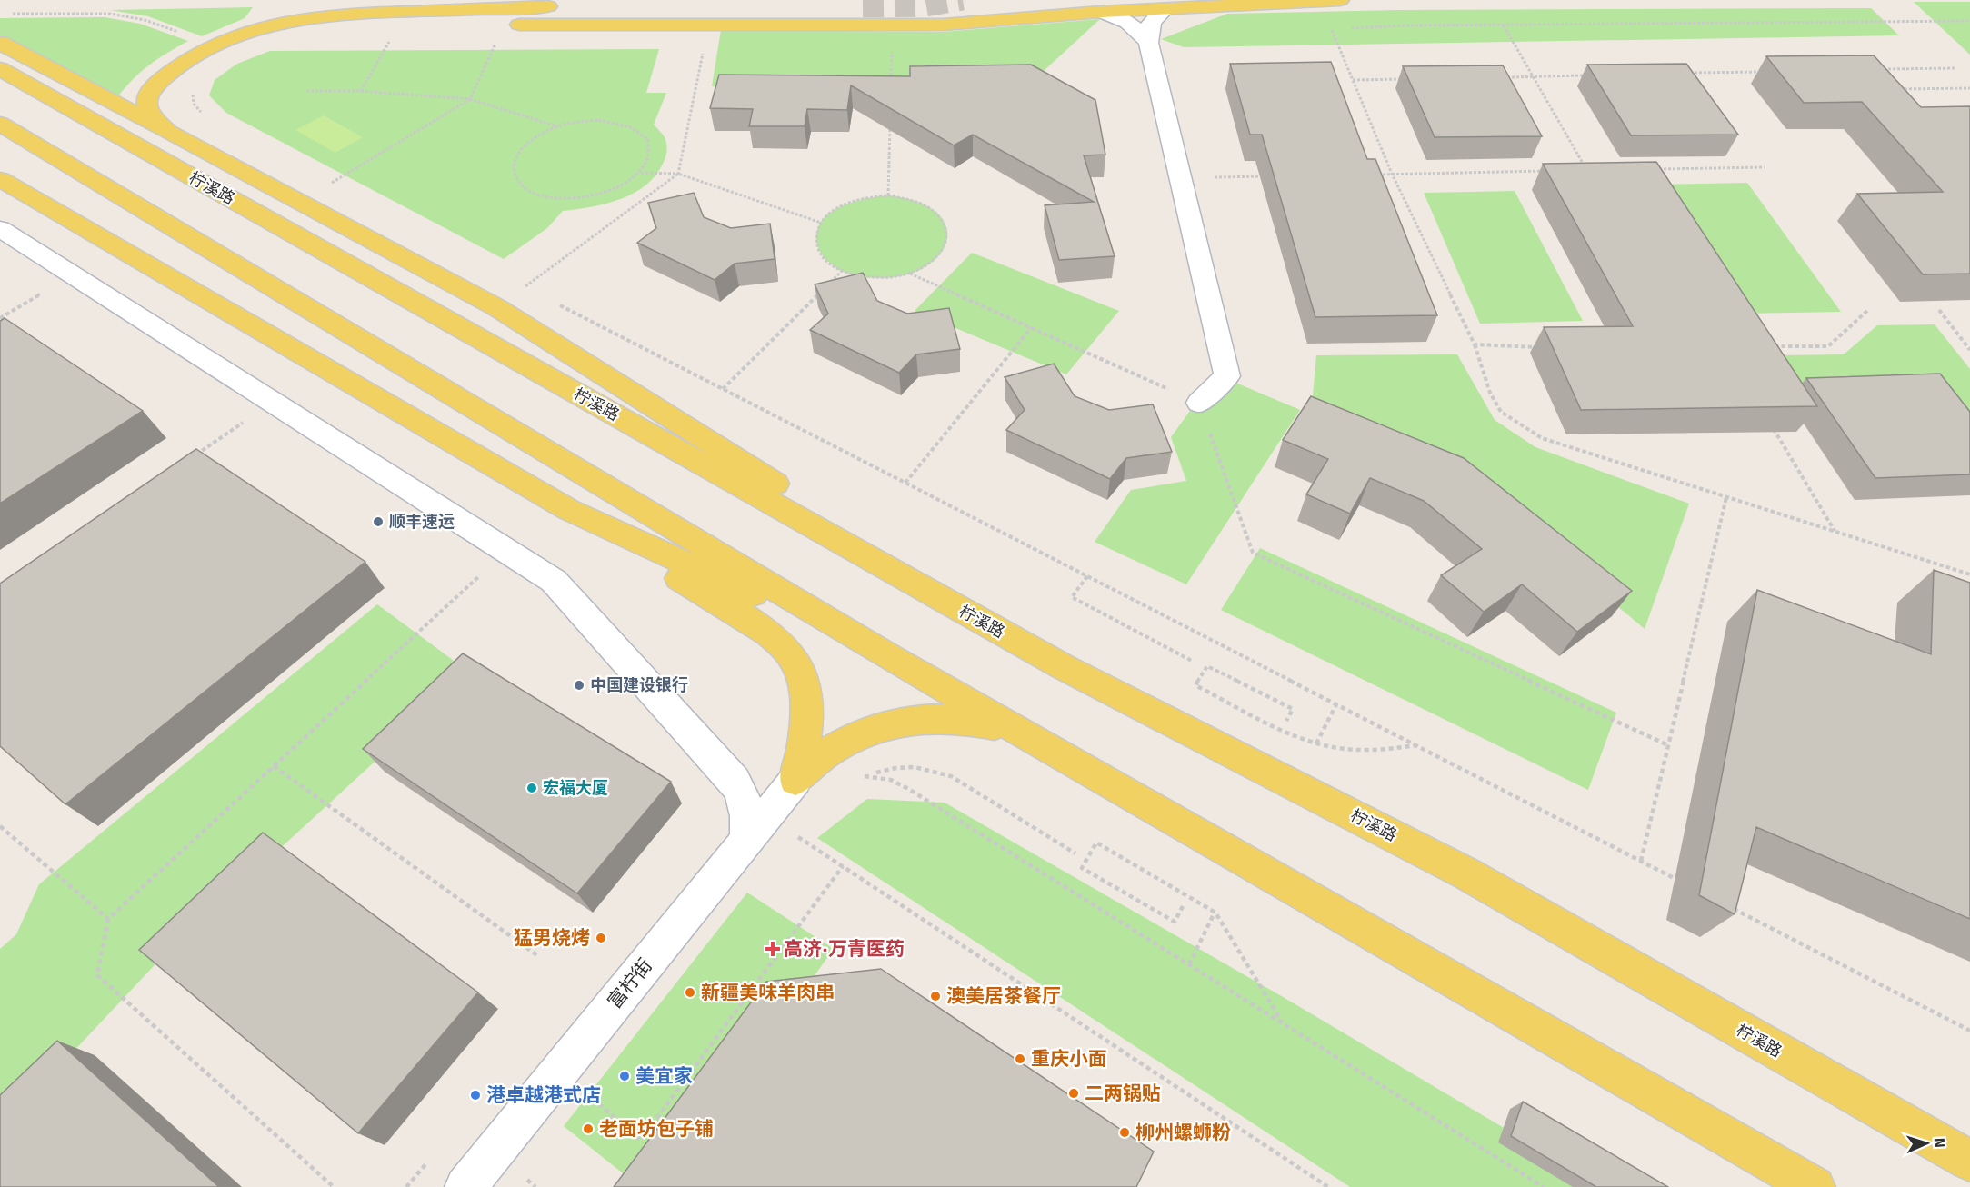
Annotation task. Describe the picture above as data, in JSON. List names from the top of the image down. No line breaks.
{"streets":{"main road":["柠溪路"],"street":["富柠街"]},"places":{"other":["顺丰速运","中国建设银行","宏福大厦","猛男烧烤","新疆美味羊肉串","澳美居茶餐厅","重庆小面","美宜家","二两锅贴","港卓越港式店","老面坊包子铺","柳州螺蛳粉"],"health":["高济·万青医药"]},"north":"right"}
